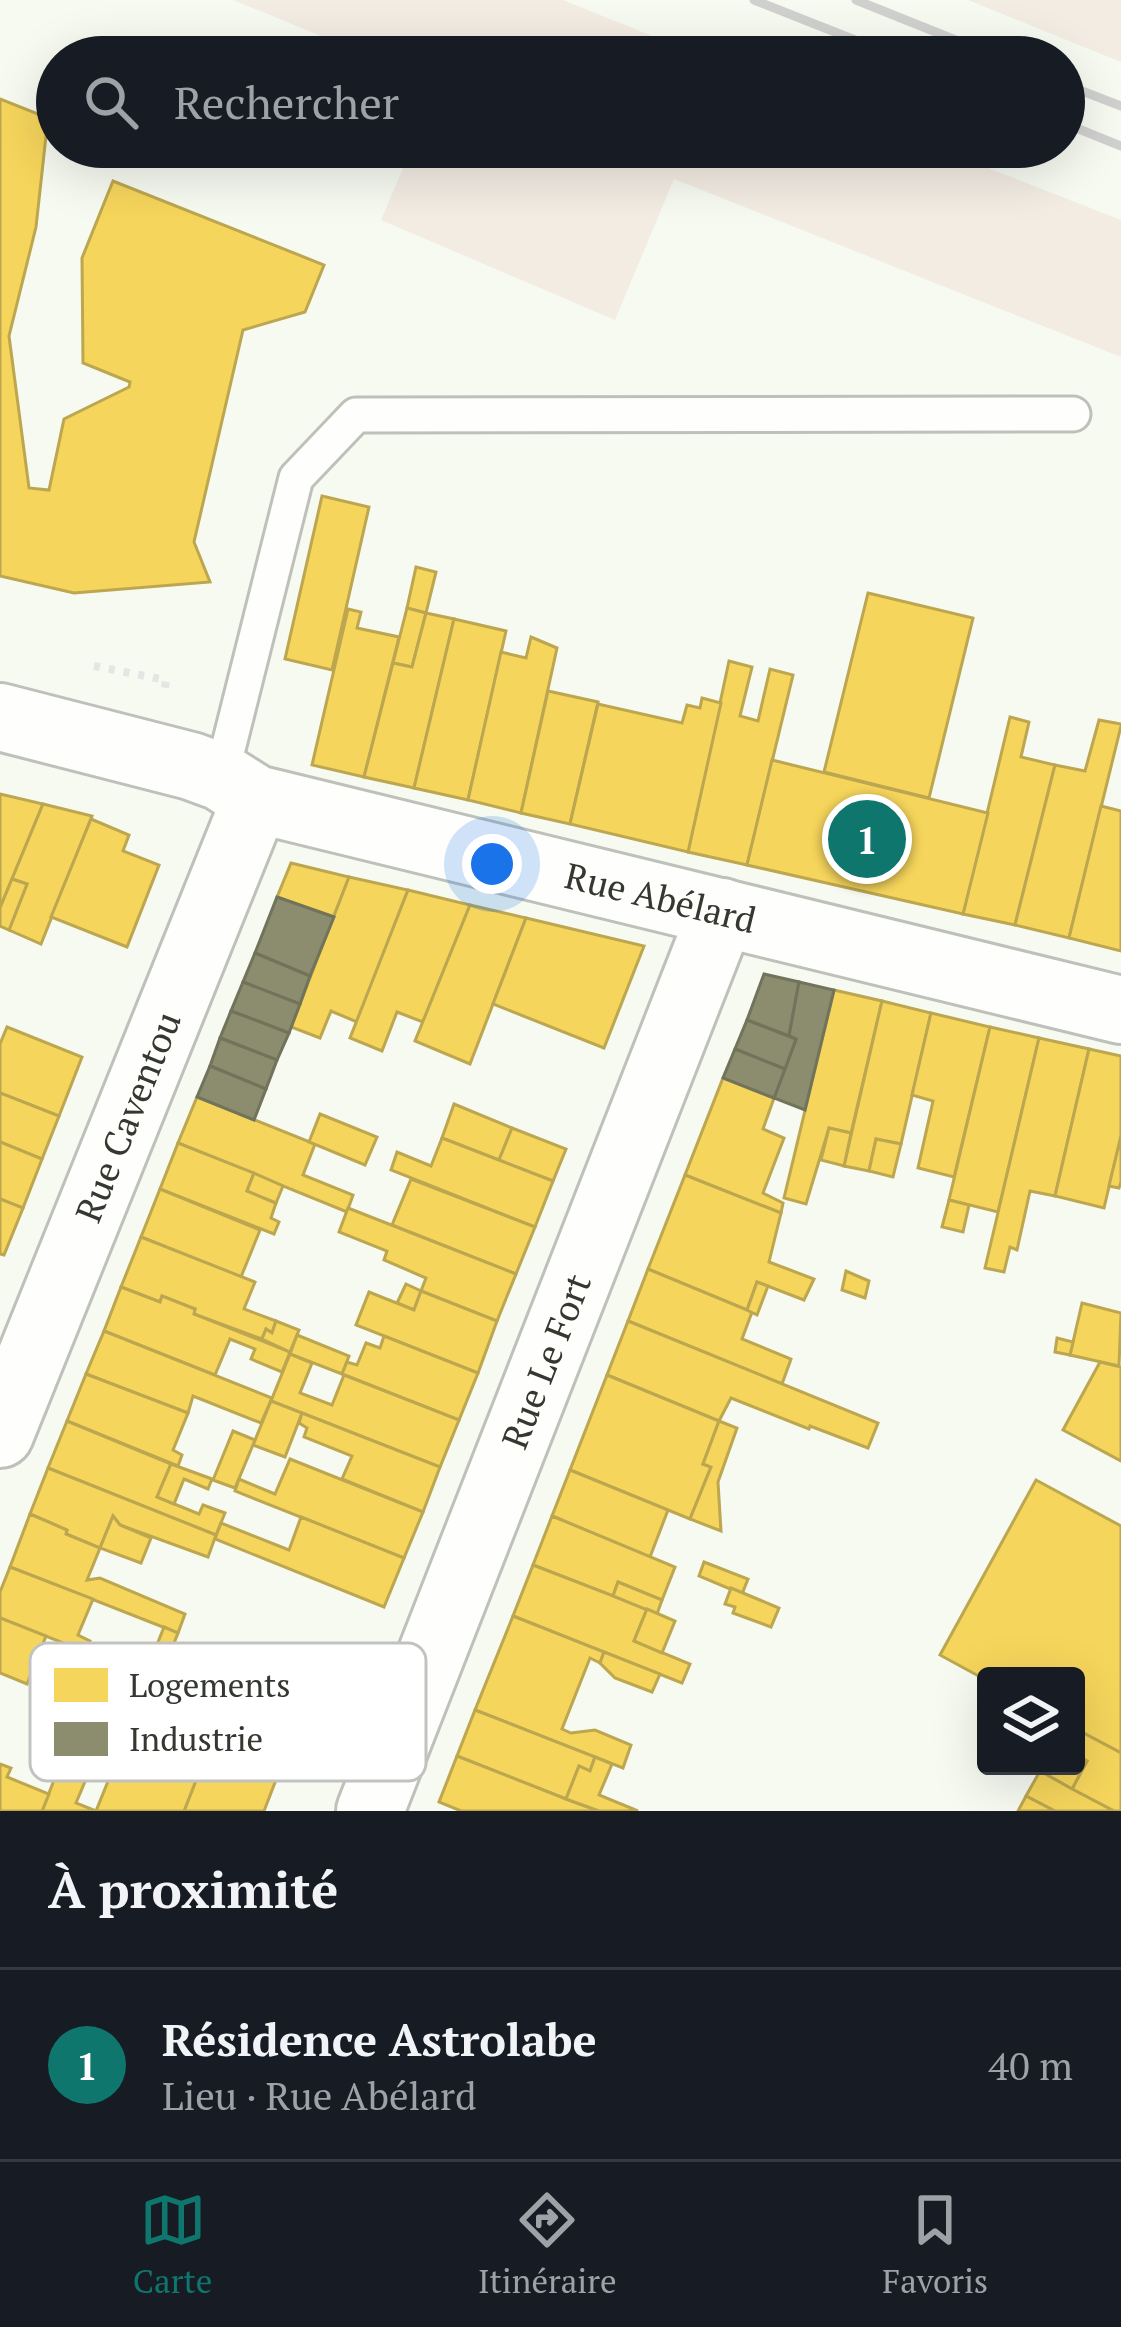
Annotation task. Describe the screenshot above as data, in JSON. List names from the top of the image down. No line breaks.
{"streets":{"street":["Rue Abélard","Rue Caventou","Rue Le Fort"]},"crossings":[["Rue Abélard","Rue Caventou"],["Rue Abélard","Rue Le Fort"]],"legend":["Logements","Industrie"],"page":{"search":"Rechercher","pins":"1","heading":"À proximité","list":[{"mark":"1","name":"Résidence Astrolabe","note":"Lieu · Rue Abélard","value":"40 m"}],"nav":["Carte","Itinéraire","Favoris"]}}
